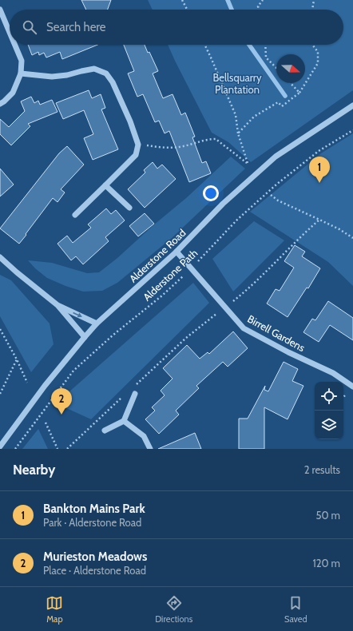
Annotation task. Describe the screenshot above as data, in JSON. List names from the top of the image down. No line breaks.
{"streets":{"street":["Alderstone Road","Birrell Gardens"],"path":["Alderstone Path"]},"crossings":[["Alderstone Road","Birrell Gardens"],["Alderstone Path","Birrell Gardens"]],"parks":["Bellsquarry Plantation"],"north":"right","page":{"search":"Search here","pins":["1","2"],"heading":["Nearby","2 results"],"list":[{"mark":"1","name":"Bankton Mains Park","note":"Park · Alderstone Road","value":"50 m"},{"mark":"2","name":"Murieston Meadows","note":"Place · Alderstone Road","value":"120 m"}],"nav":["Map","Directions","Saved"]}}
